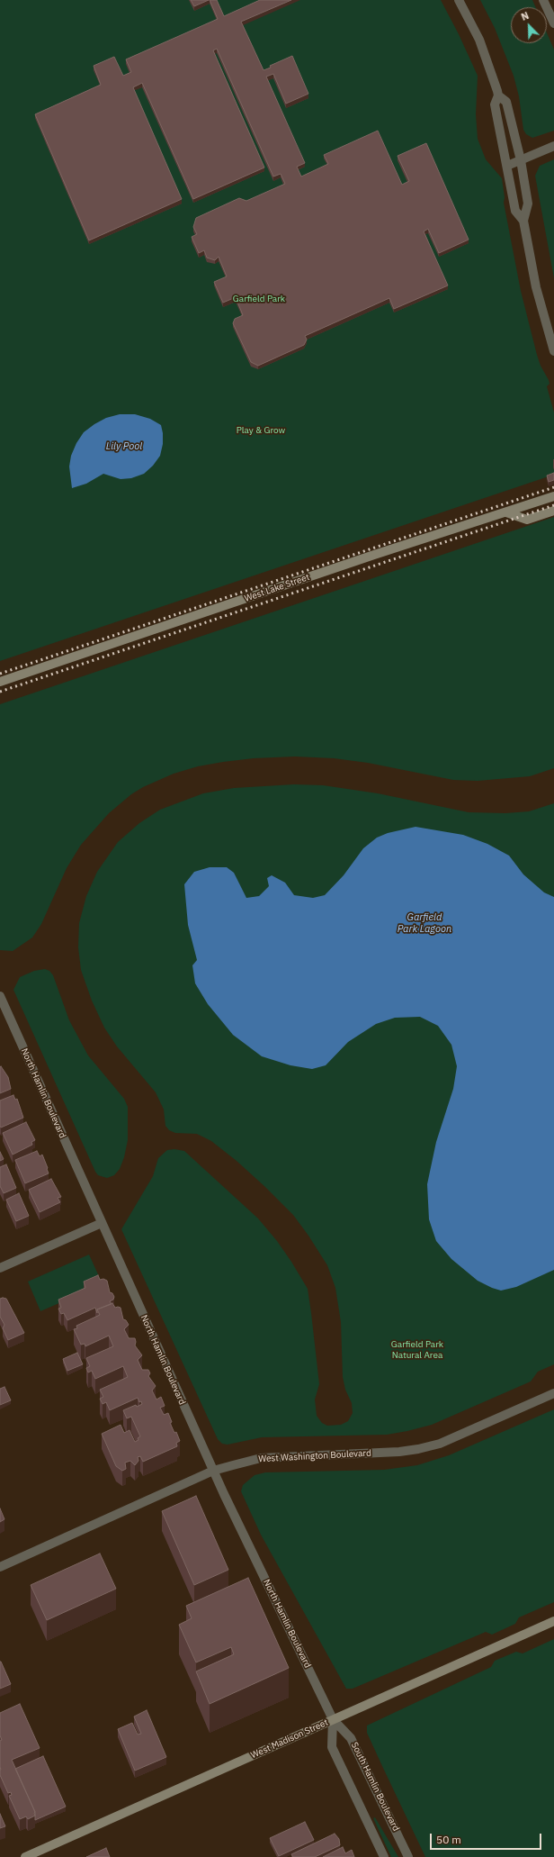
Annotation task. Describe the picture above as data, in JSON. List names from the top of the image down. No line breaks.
{"streets":{"main road":["West Lake Street","West Madison Street"],"street":["North Hamlin Boulevard","West Washington Boulevard","South Hamlin Boulevard"]},"crossings":[["North Hamlin Boulevard","West Washington Boulevard"],["North Hamlin Boulevard","West Madison Street"],["North Hamlin Boulevard","South Hamlin Boulevard"],["West Madison Street","South Hamlin Boulevard"]],"water":["Lily Pool","Garfield Park Lagoon"],"parks":["Garfield Park","Play & Grow","Garfield Park Natural Area"],"scale_bar":"50 m","north":"top left"}
